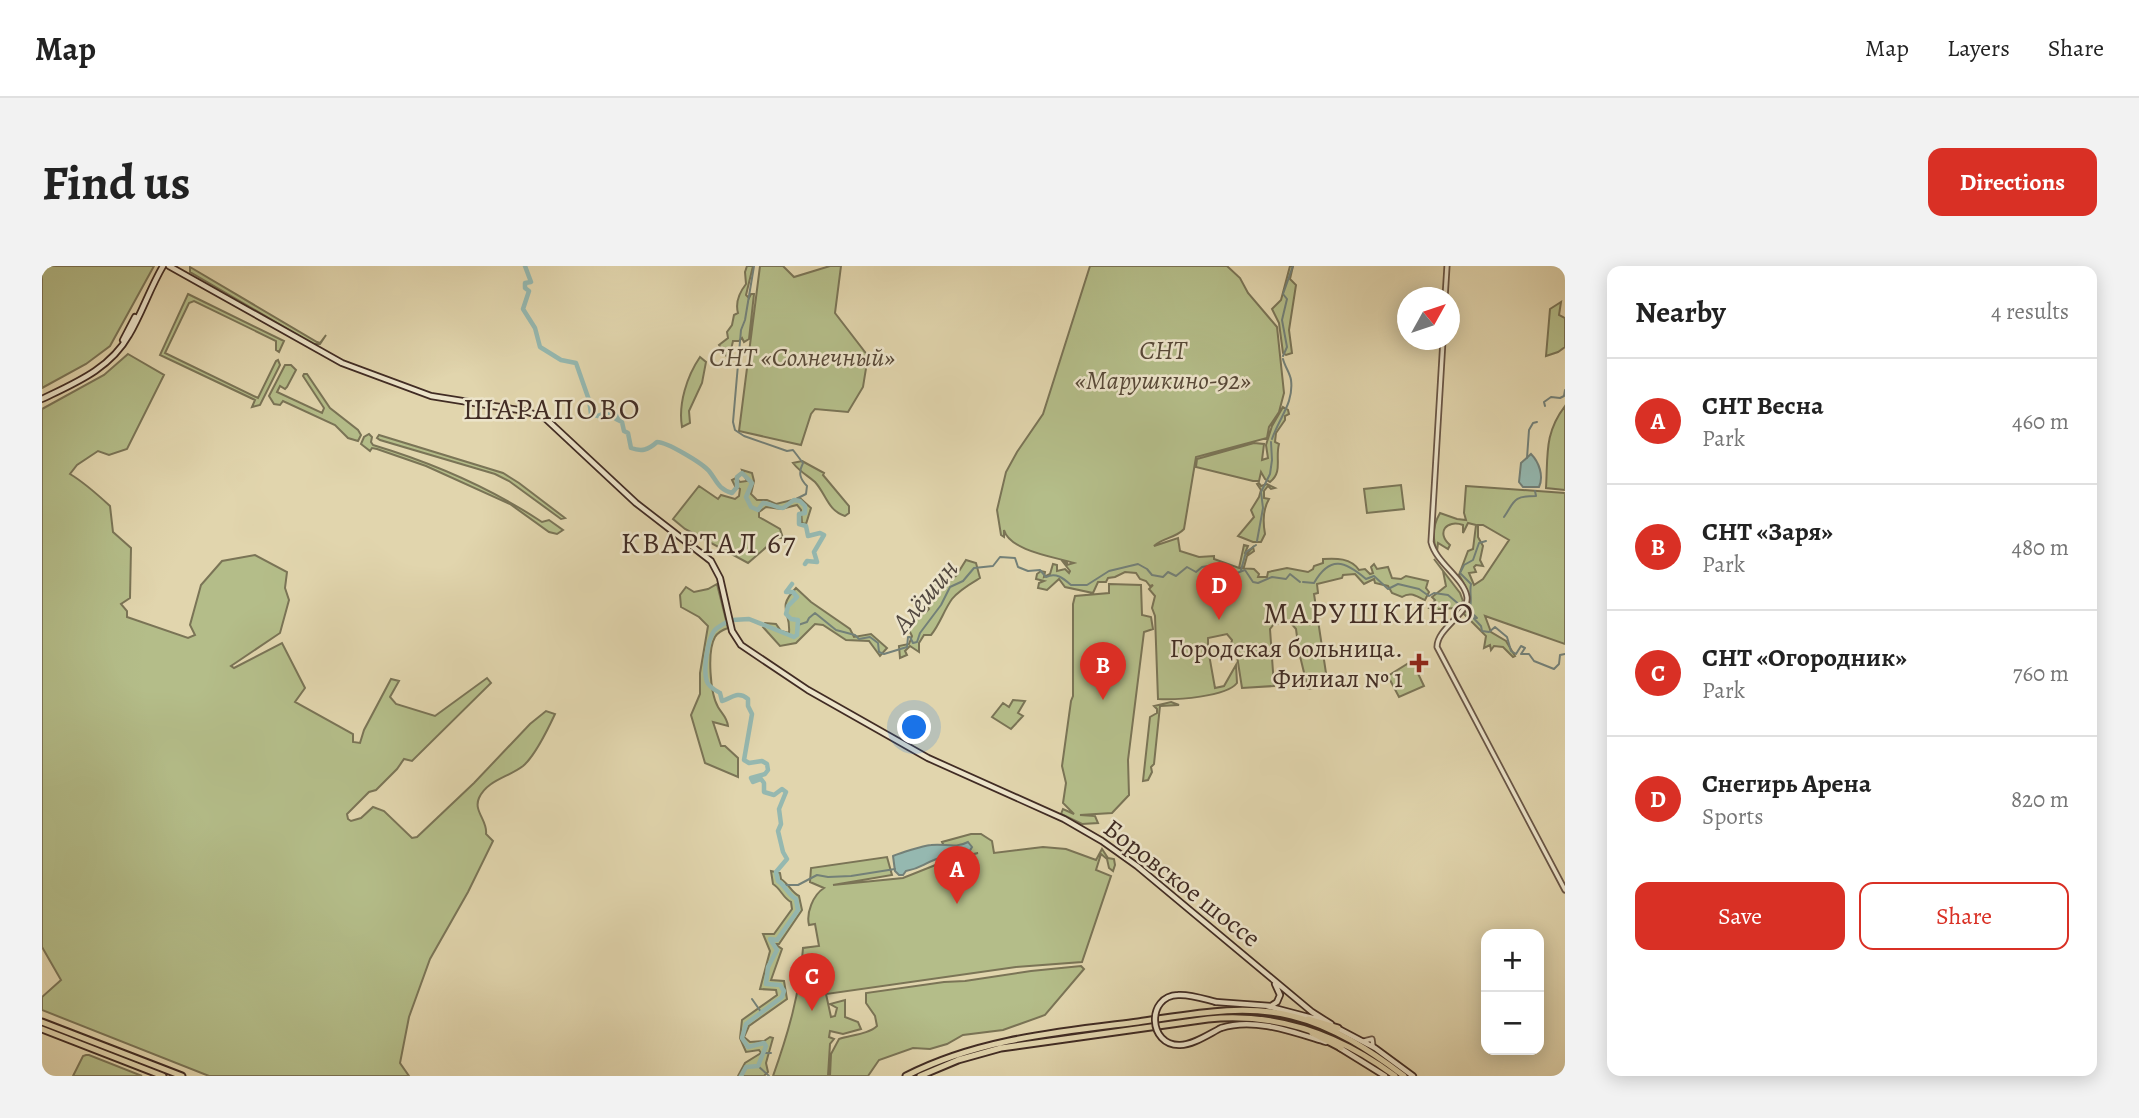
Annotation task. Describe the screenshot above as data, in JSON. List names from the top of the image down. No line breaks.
{"streets":{"main road":["Боровское шоссе"]},"districts":["ШАРАПОВО","КВАРТАЛ 67","МАРУШКИНО"],"water":["Алёшин"],"parks":["СНТ «Марушкино-92»","СНТ «Солнечный»"],"places":{"health":["Городская больница. Филиал № 1"]},"north":"top right","page":{"header":"Map","nav":["Map","Layers","Share"],"buttons":["Directions",["Save","Share"]],"title":"Find us","heading":["Nearby","4 results"],"list":[{"mark":"A","name":"СНТ Весна","note":"Park","value":"460 m"},{"mark":"B","name":"СНТ «Заря»","note":"Park","value":"480 m"},{"mark":"C","name":"СНТ «Огородник»","note":"Park","value":"760 m"},{"mark":"D","name":"Снегирь Арена","note":"Sports","value":"820 m"}],"pins":["D","B","A","C"],"map_buttons":["+","−"]}}
